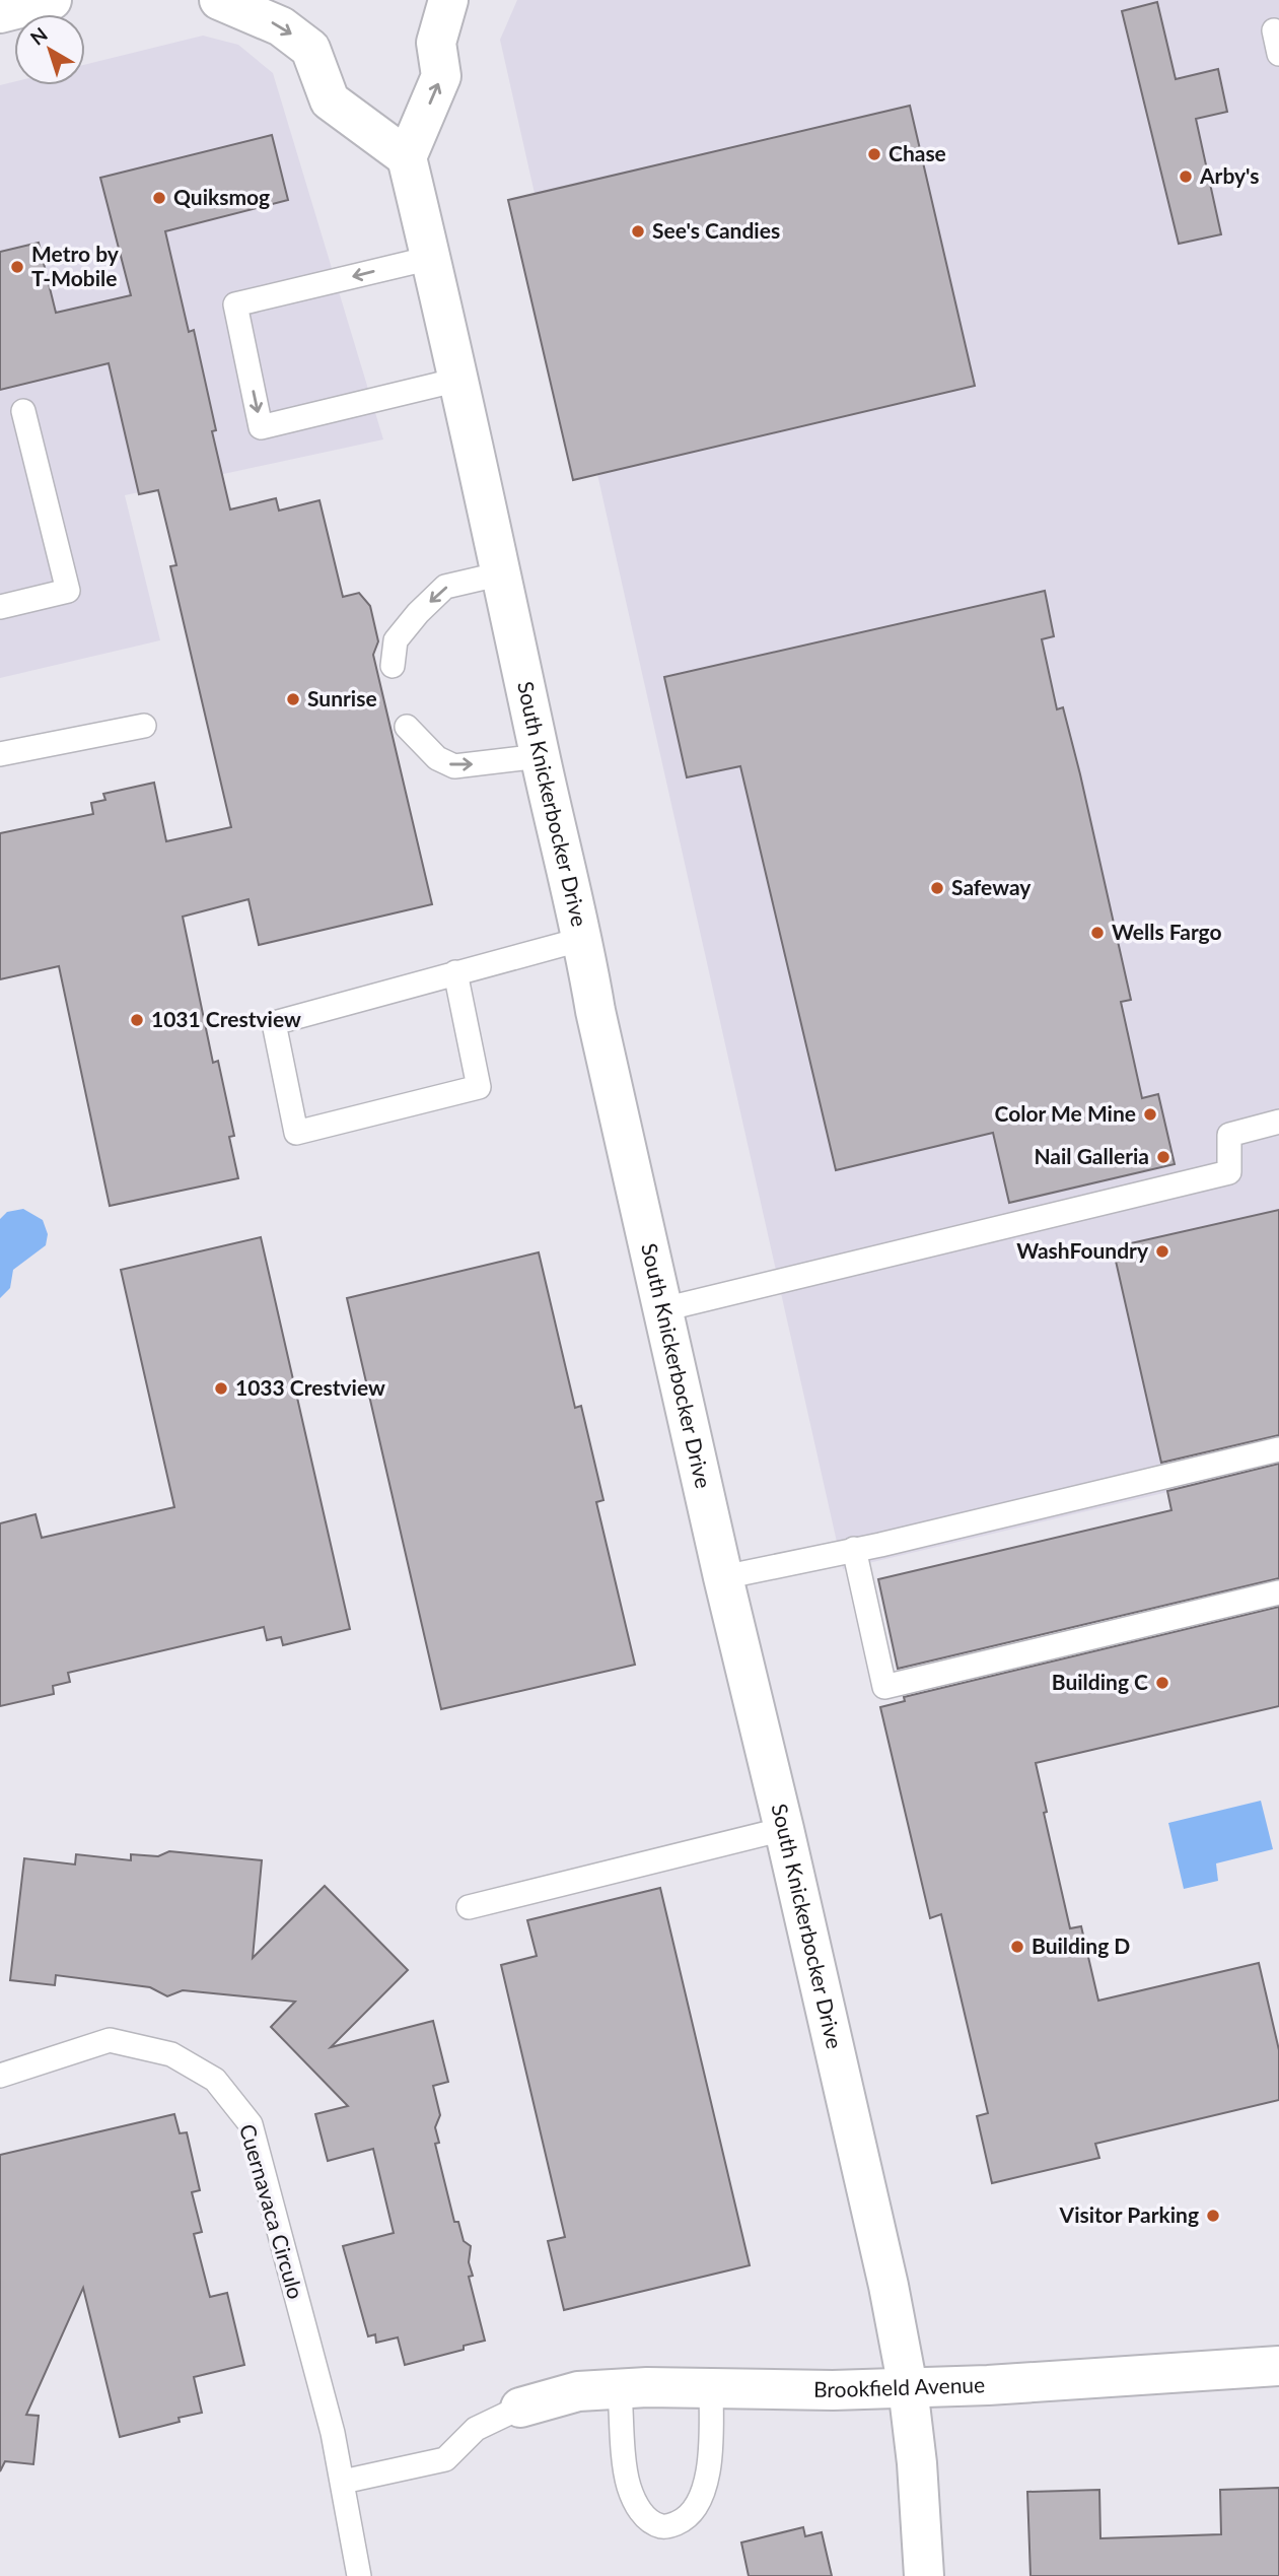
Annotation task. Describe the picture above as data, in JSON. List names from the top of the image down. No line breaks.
{"streets":{"street":["South Knickerbocker Drive","Brookfield Avenue"],"lane":["Cuernavaca Circulo"]},"crossings":[["South Knickerbocker Drive","Brookfield Avenue"]],"places":["Chase","Arby's","Quiksmog","See's Candies","Metro by T-Mobile","Sunrise","Safeway","Wells Fargo","1031 Crestview","Color Me Mine","Nail Galleria","WashFoundry","1033 Crestview","Building C","Building D","Visitor Parking"],"north":"top left"}
